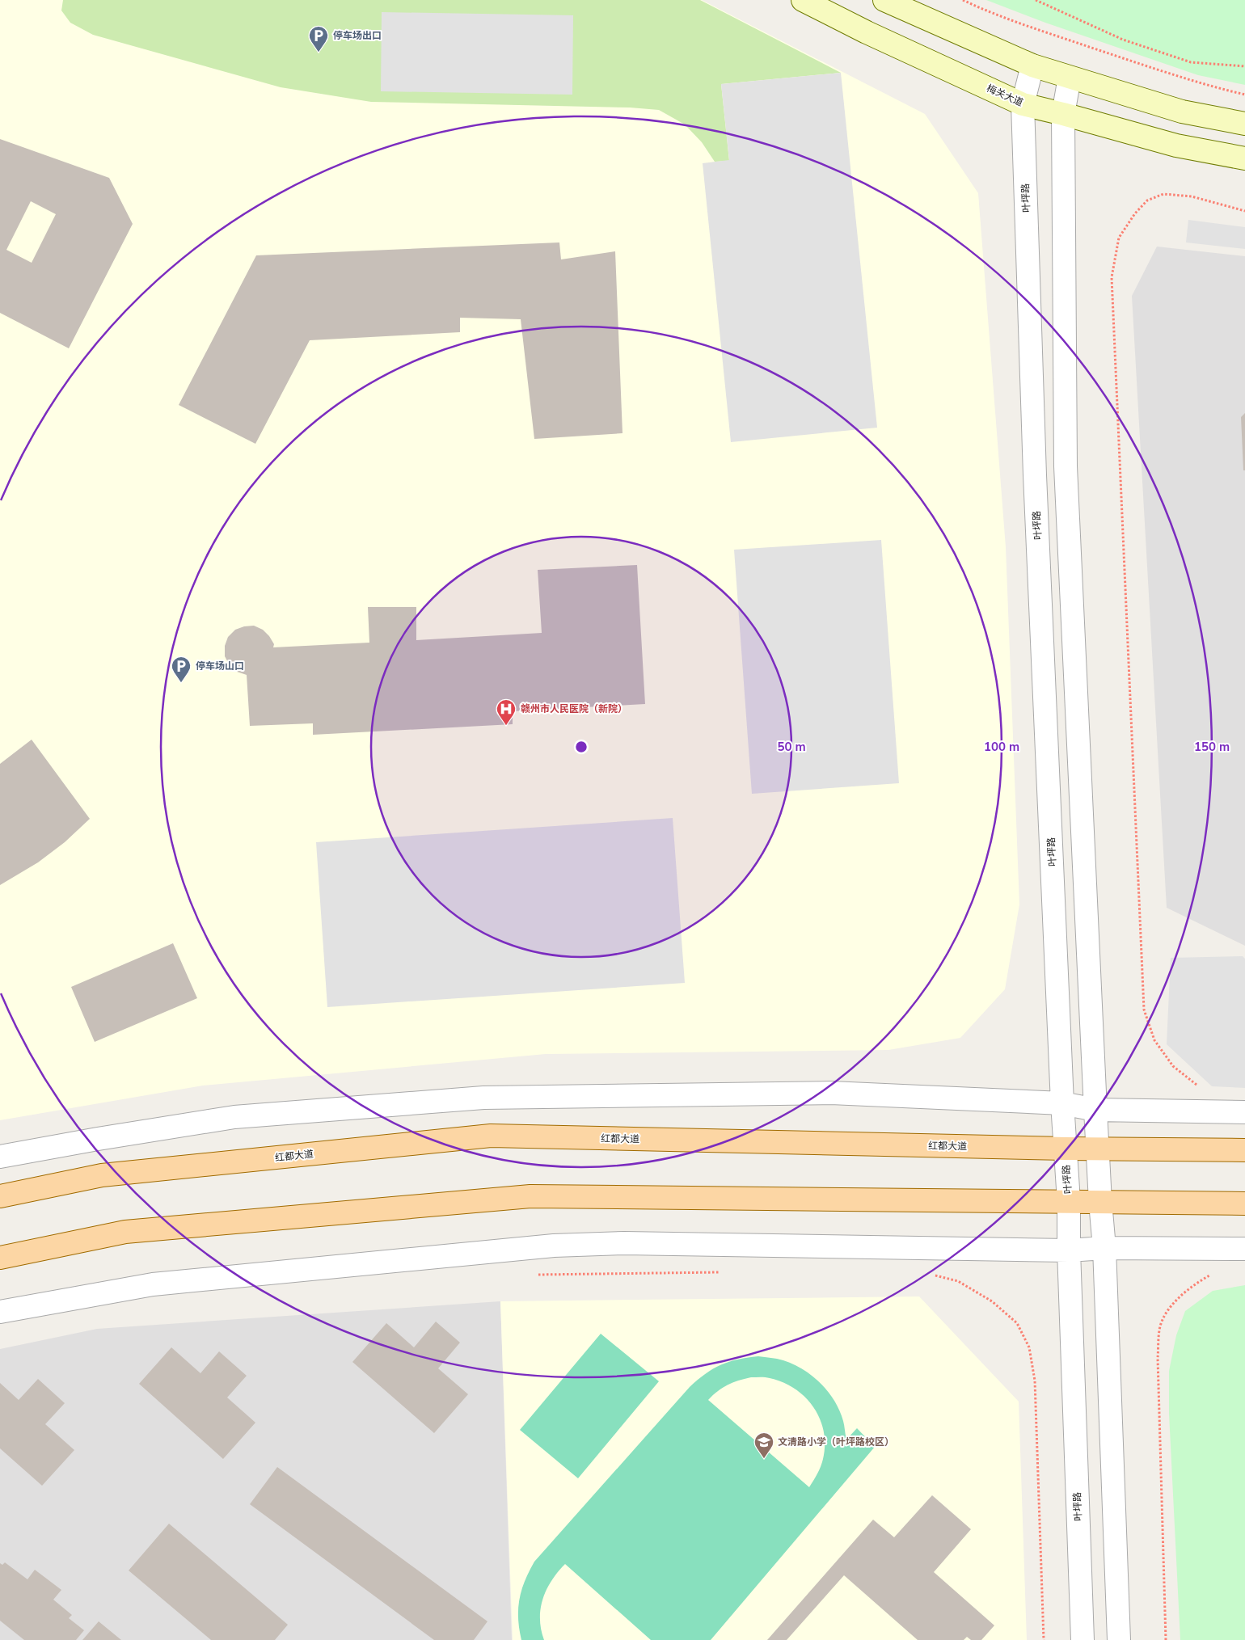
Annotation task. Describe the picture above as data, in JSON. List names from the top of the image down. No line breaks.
{"streets":{"main road":["梅关大道","红都大道"],"street":["叶坪路"]},"crossings":[["梅关大道","叶坪路"],["叶坪路","红都大道"]],"places":{"parking":["停车场出口","停车场山口"],"hospital":["赣州市人民医院（新院）"],"school or university":["文清路小学（叶坪路校区）"]},"rings":["50 m","100 m","150 m"]}
